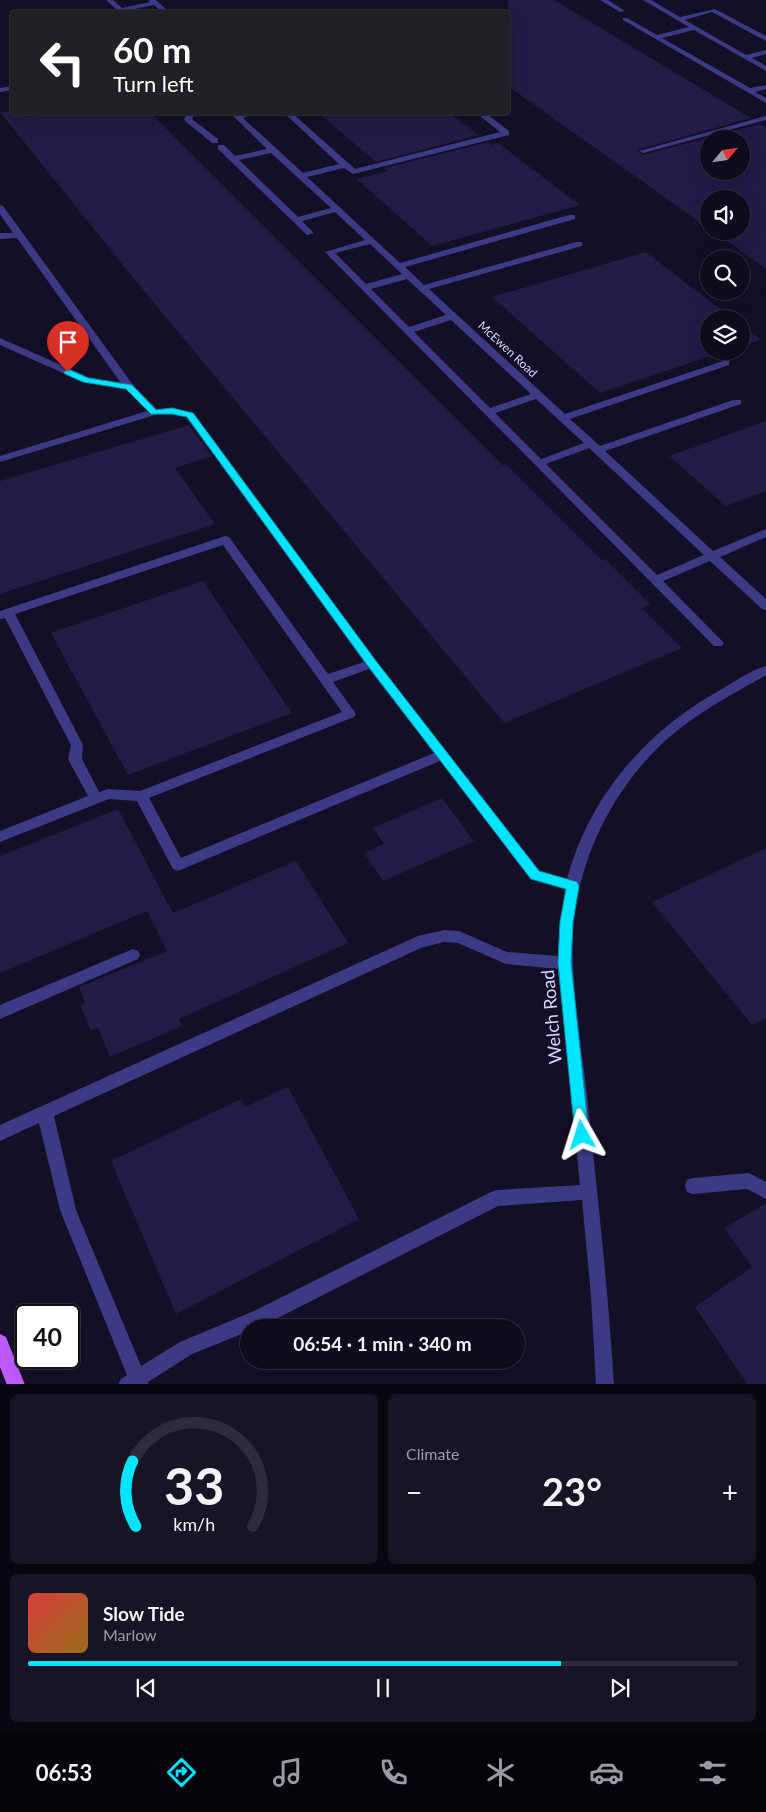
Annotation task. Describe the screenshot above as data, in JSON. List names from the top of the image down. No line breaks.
{"streets":{"street":["McEwen Road","Welch Road"]},"north":"top right","page":{"turn":["60 m","Turn left"],"limit":"40","trip":"06:54 · 1 min · 340 m","tile":"Climate","heat":["−","23°","+"],"song":["Slow Tide","Marlow"],"tabs":"06:53","gauge":["33","km/h"]}}
